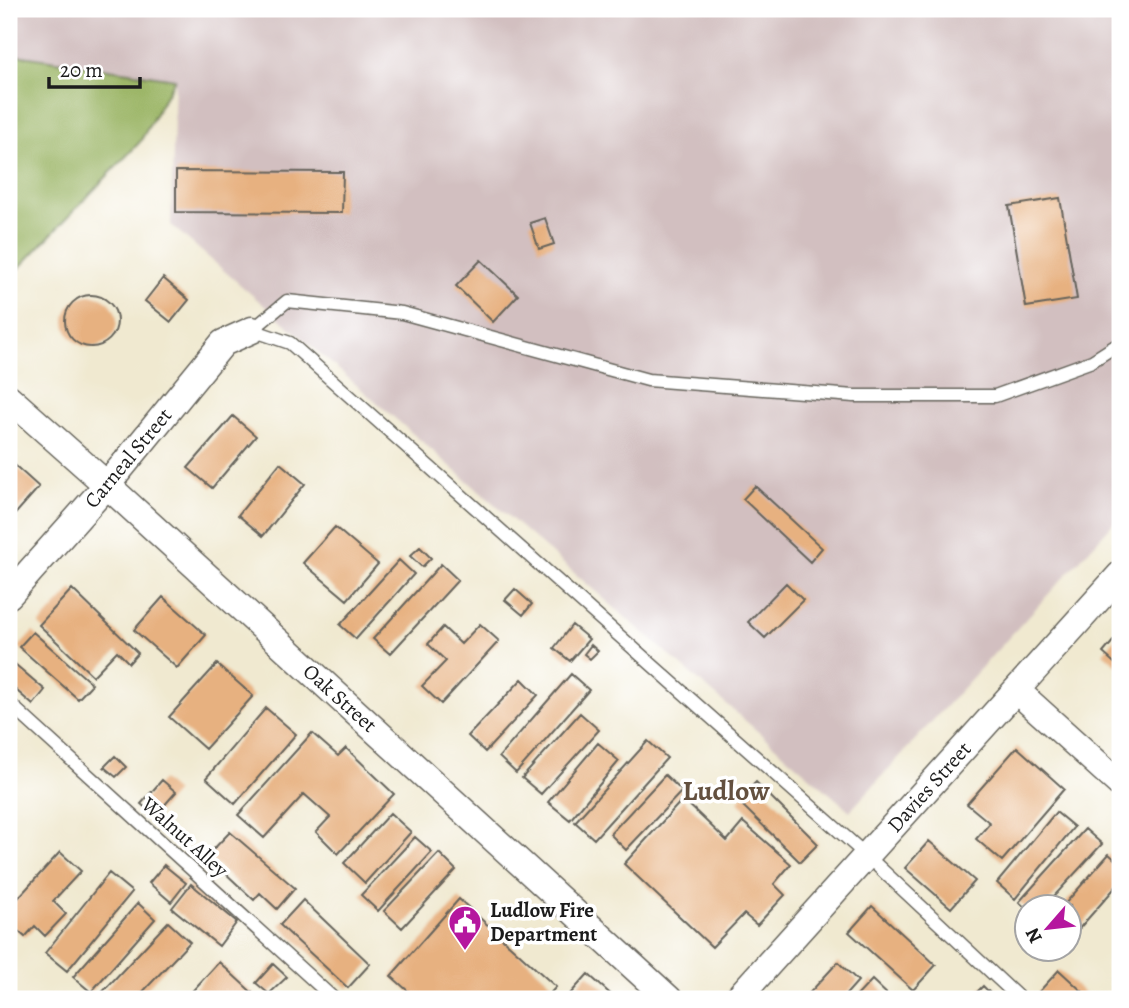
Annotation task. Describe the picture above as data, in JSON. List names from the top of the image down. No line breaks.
{"streets":{"street":["Carneal Street","Oak Street","Davies Street"],"lane":["Walnut Alley"]},"crossings":[["Carneal Street","Oak Street"]],"districts":["Ludlow"],"places":{"public building":["Ludlow Fire Department"]},"scale_bar":"20 m","north":"bottom left"}
